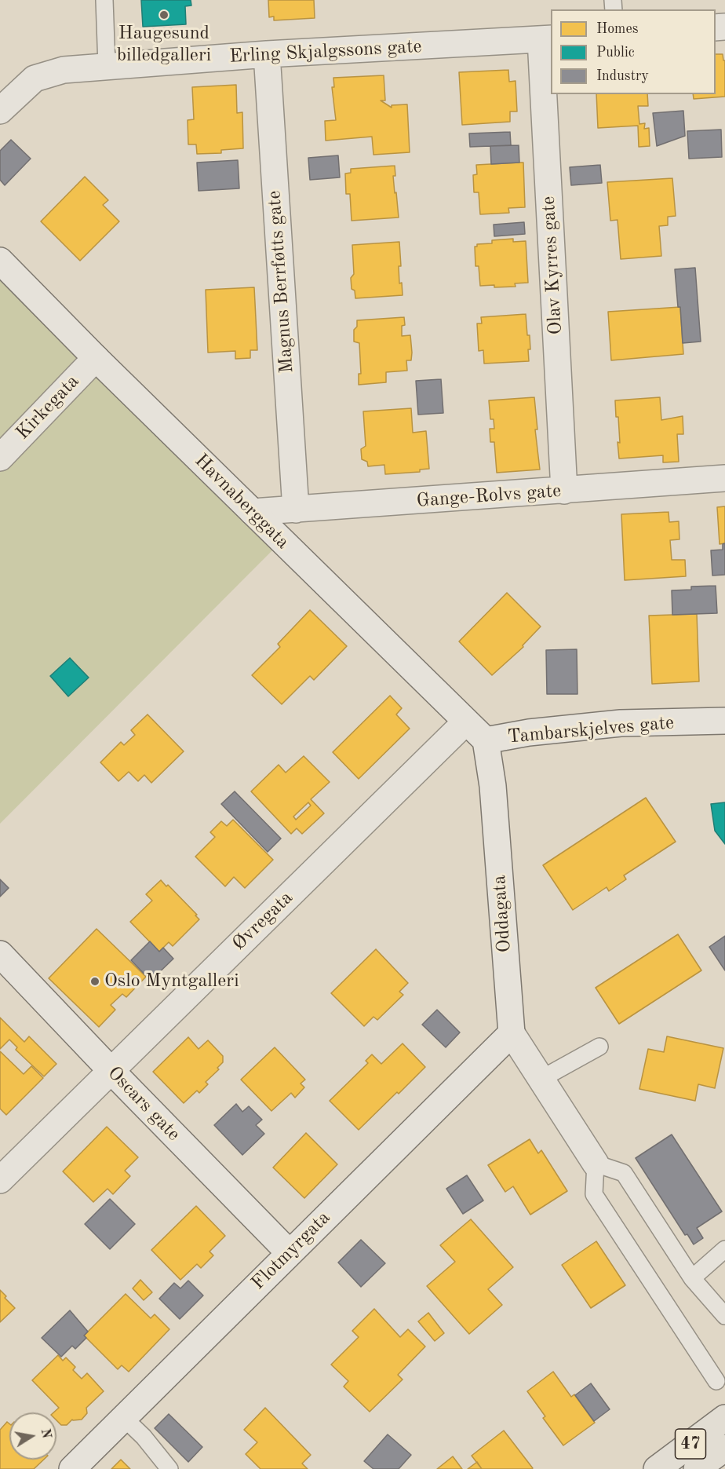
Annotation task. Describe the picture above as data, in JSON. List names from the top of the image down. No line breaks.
{"streets":{"main road":["47"],"street":["Erling Skjalgssons gate","Olav Kyrres gate","Magnus Berrføtts gate","Kirkegata","Gange-Rolvs gate","Havnaberggata","Tambarskjelves gate","Oddagata","Øvregata","Oscars gate","Flotmyrgata"]},"crossings":[["Erling Skjalgssons gate","Olav Kyrres gate"],["Erling Skjalgssons gate","Magnus Berrføtts gate"],["Olav Kyrres gate","Gange-Rolvs gate"],["Magnus Berrføtts gate","Gange-Rolvs gate"],["Kirkegata","Havnaberggata"],["Gange-Rolvs gate","Havnaberggata"],["Havnaberggata","Tambarskjelves gate"],["Havnaberggata","Oddagata"],["Havnaberggata","Øvregata"],["Tambarskjelves gate","Oddagata"],["Oddagata","Flotmyrgata"],["Øvregata","Oscars gate"],["Oscars gate","Flotmyrgata"]],"places":["Haugesund billedgalleri","Oslo Myntgalleri"],"legend":["Homes","Public","Industry"],"north":"right"}
